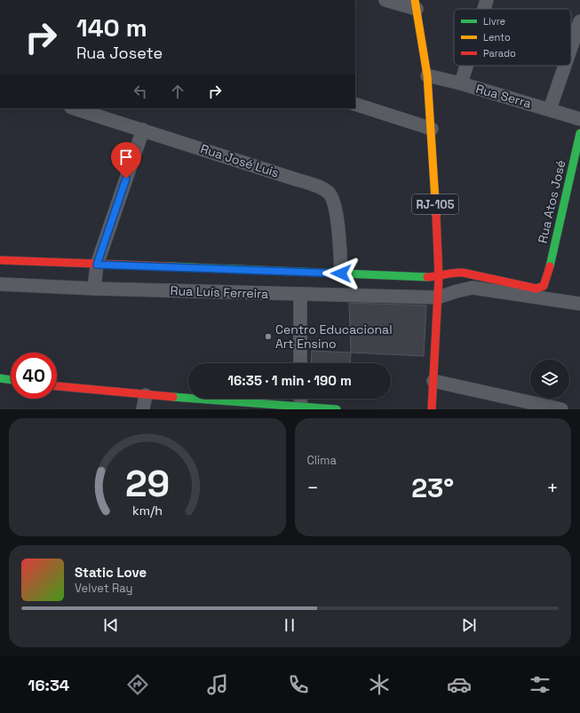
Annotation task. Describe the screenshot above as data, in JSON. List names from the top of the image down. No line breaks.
{"streets":{"street":["Rua Serra","Rua José Luis","Rua Atos José","RJ-105","Rua Luís Ferreira"]},"crossings":[["Rua Serra","RJ-105"],["Rua José Luis","Rua Luís Ferreira"],["Rua Atos José","Rua Luís Ferreira"],["RJ-105","Rua Luís Ferreira"]],"places":["Centro Educacional Art Ensino"],"legend":["Livre","Lento","Parado"],"page":{"turn":["140 m","Rua Josete"],"limit":"40","trip":"16:35 · 1 min · 190 m","tile":"Clima","heat":["−","23°","+"],"song":["Static Love","Velvet Ray"],"tabs":"16:34","gauge":["29","km/h"]}}
